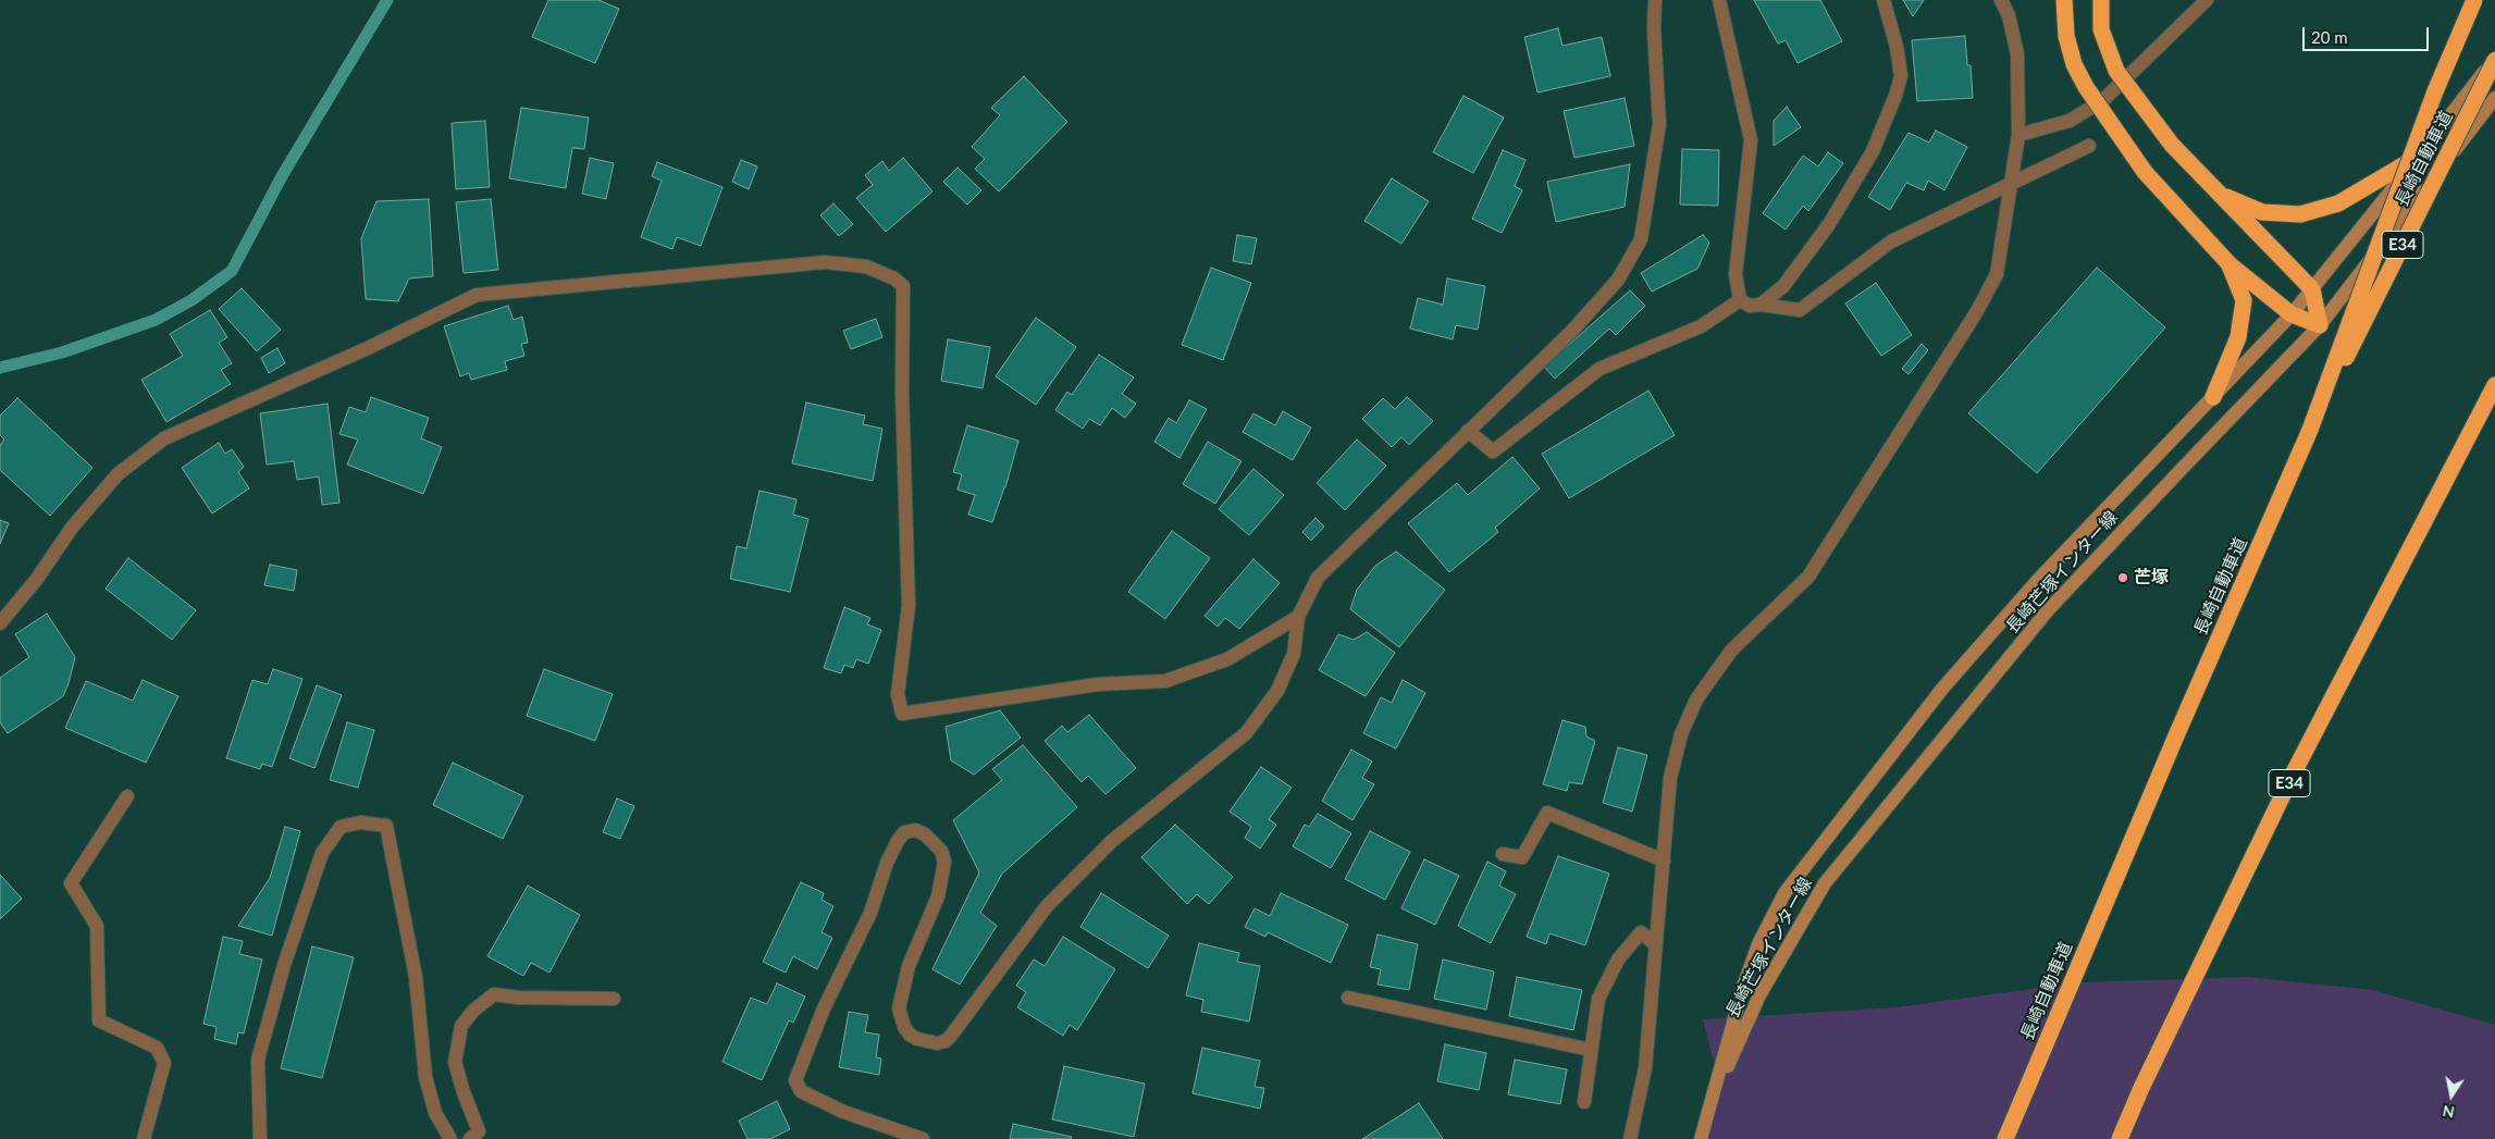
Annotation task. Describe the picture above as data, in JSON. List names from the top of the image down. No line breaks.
{"streets":{"highway":["長崎自動車道","E34"],"main road":["長崎芒塚インター線"]},"places":["芒塚"],"scale_bar":"20 m","north":"bottom"}
